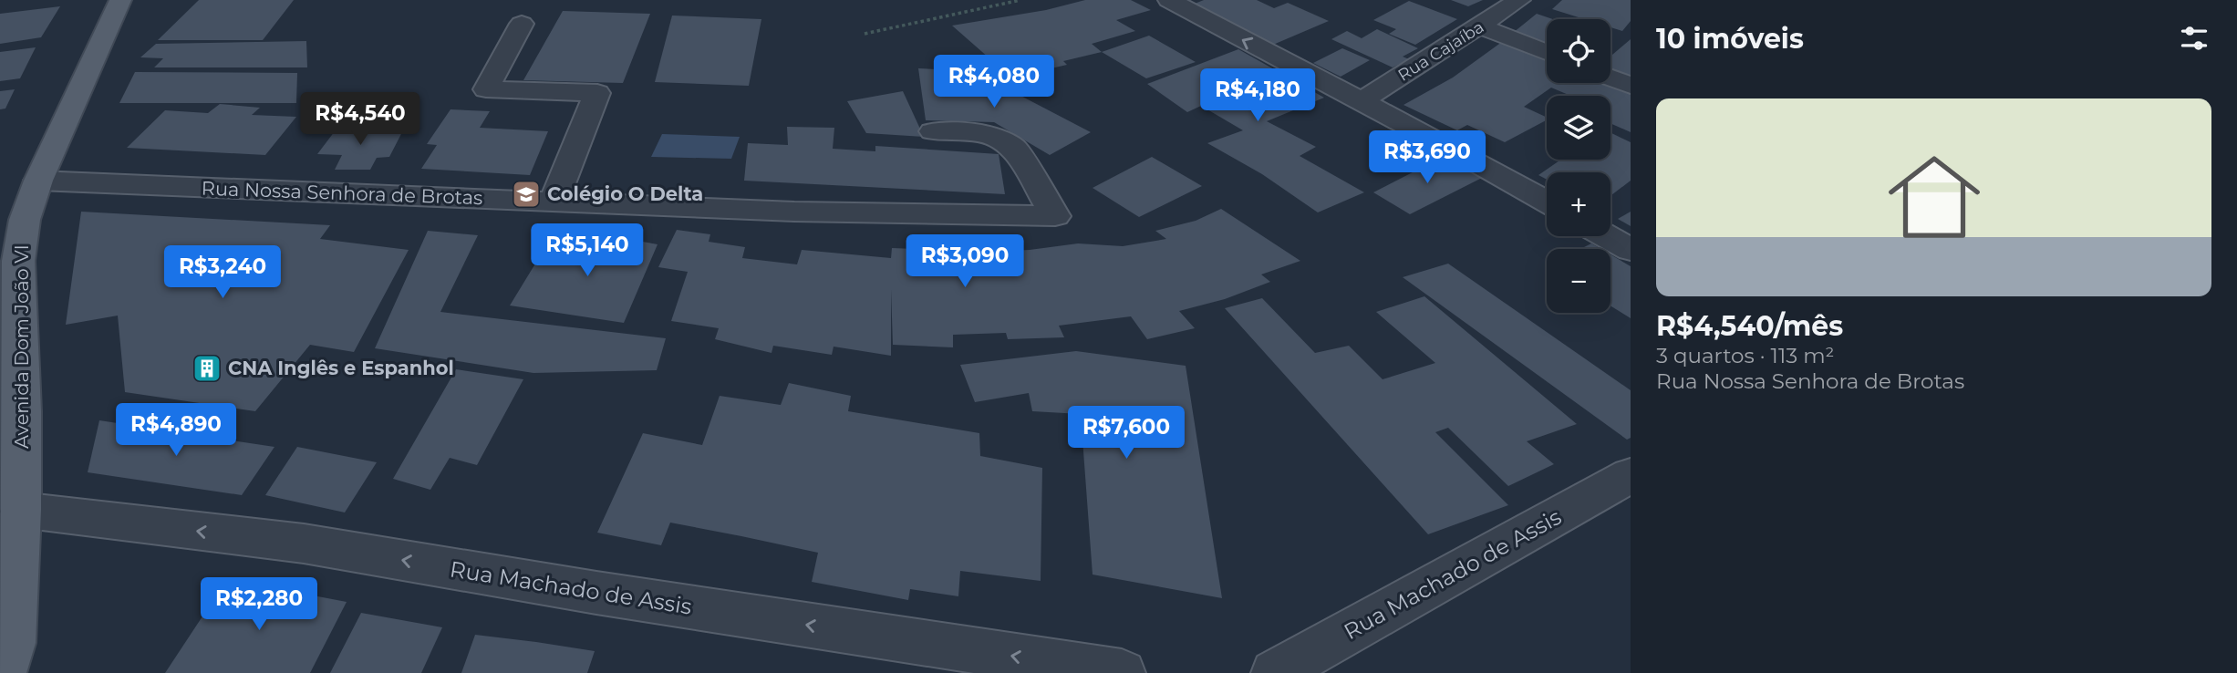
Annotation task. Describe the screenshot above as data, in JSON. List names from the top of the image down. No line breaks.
{"streets":{"main road":["Avenida Dom João VI"],"street":["Rua Cajaíba","Rua Nossa Senhora de Brotas","Rua Machado de Assis"]},"crossings":[["Rua Nossa Senhora de Brotas","Avenida Dom João VI"],["Avenida Dom João VI","Rua Machado de Assis"]],"one_way":["Rua Machado de Assis"],"places":{"school or university":["Colégio O Delta"],"building":["CNA Inglês e Espanhol"]},"page":{"heading":"10 imóveis","map_buttons":["+","−"],"price":["R$4,080","R$4,180","R$4,540","R$3,690","R$5,140","R$3,090","R$3,240","R$4,890","R$7,600","R$2,280"],"list":[{"name":"R$4,540/mês","note":"3 quartos · 113 m² · Rua Nossa Senhora de Brotas"}]}}
